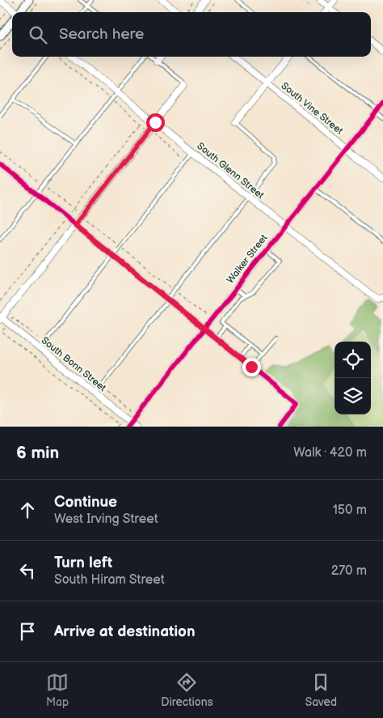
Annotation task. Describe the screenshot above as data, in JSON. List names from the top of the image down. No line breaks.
{"streets":{"street":["South Vine Street","South Glenn Street","Walker Street","South Bonn Street"]},"crossings":[["South Vine Street","Walker Street"],["South Glenn Street","Walker Street"],["Walker Street","South Bonn Street"]],"page":{"search":"Search here","heading":["6 min","Walk · 420 m"],"list":[["Continue","West Irving Street","150 m"],["Turn left","South Hiram Street","270 m"],"Arrive at destination"],"nav":["Map","Directions","Saved"]}}
